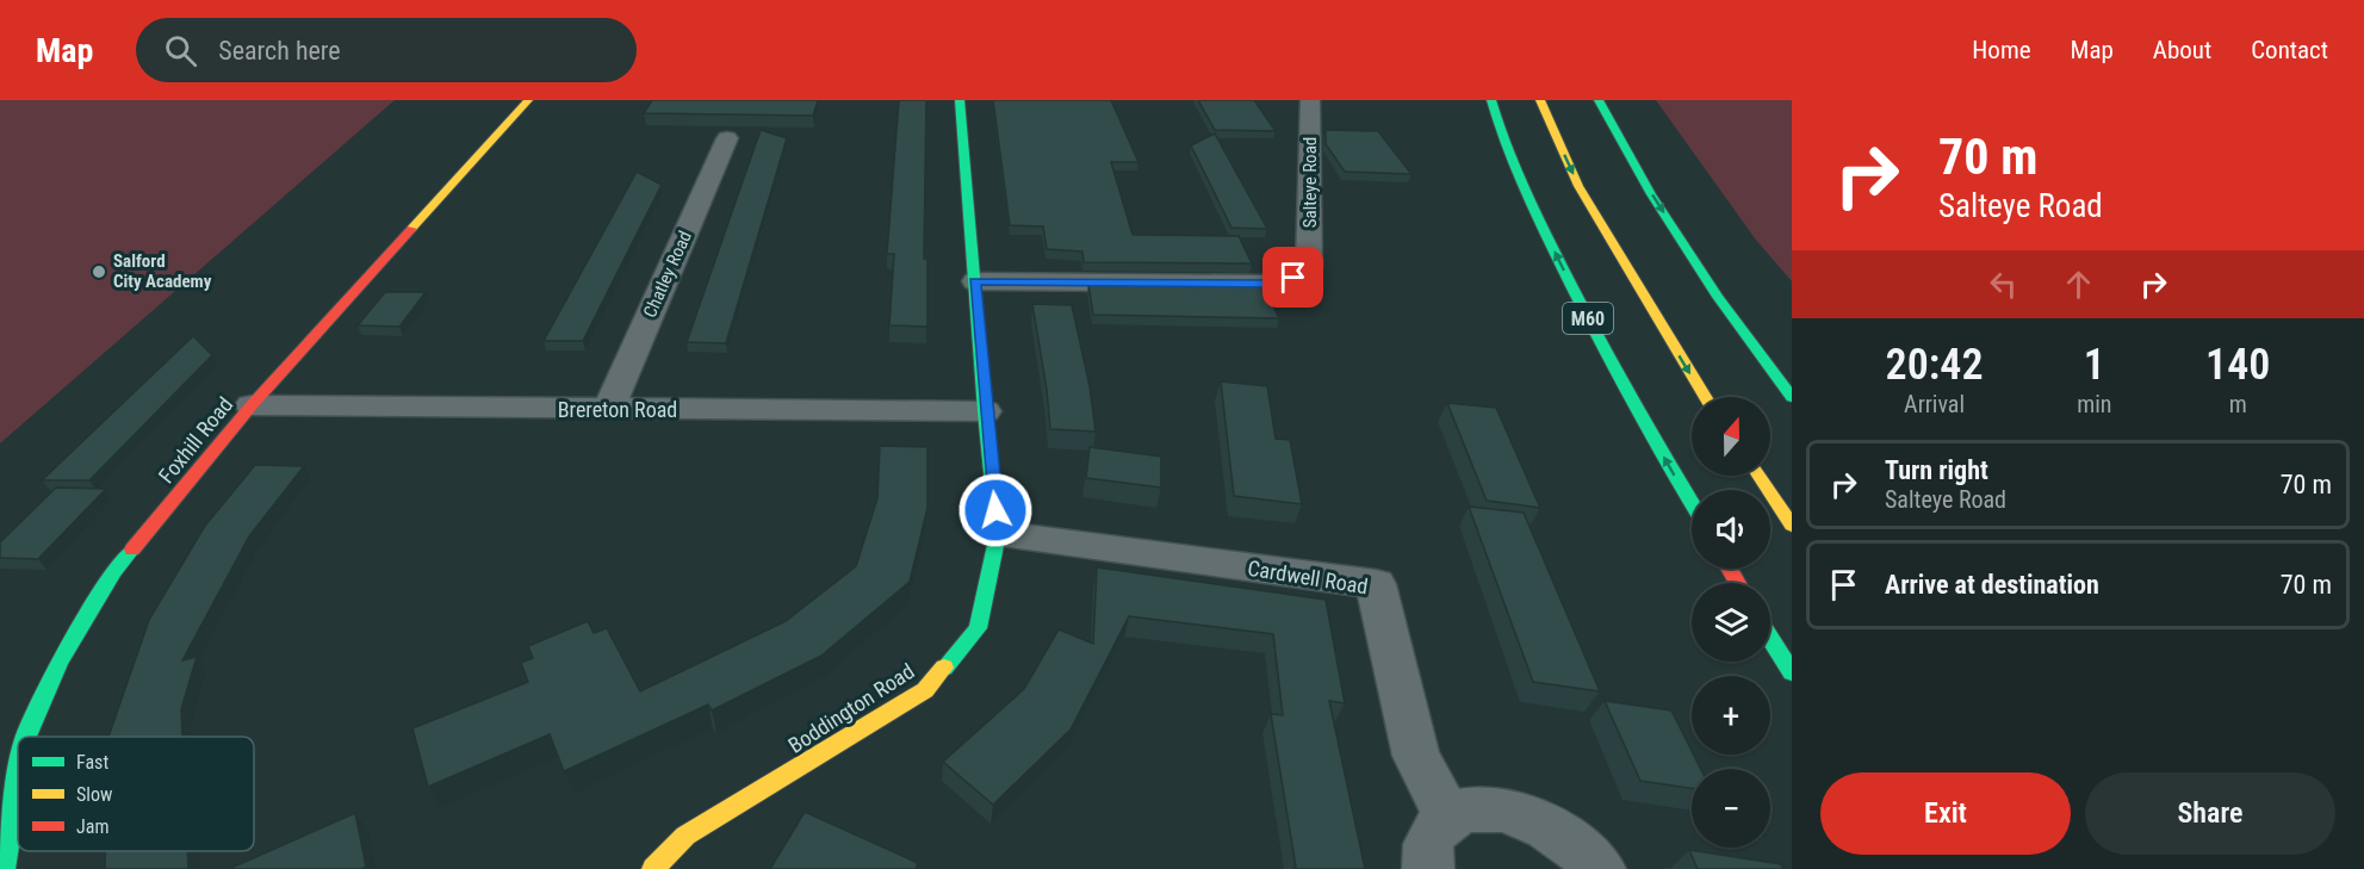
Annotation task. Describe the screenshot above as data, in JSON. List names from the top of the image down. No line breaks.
{"streets":{"main road":["M60","Foxhill Road","Boddington Road"],"street":["Salteye Road","Chatley Road","Brereton Road","Cardwell Road"]},"crossings":[["Salteye Road","Boddington Road"],["Chatley Road","Brereton Road"],["Brereton Road","Foxhill Road"],["Brereton Road","Boddington Road"],["Cardwell Road","Boddington Road"]],"places":["Salford City Academy"],"legend":["Fast","Slow","Jam"],"north":"top","page":{"header":"Map","search":"Search here","nav":["Home","Map","About","Contact"],"turn":["70 m","Salteye Road"],"eta":["20:42","Arrival","1","min","140","m"],"map_buttons":["+","−"],"list":[{"name":"Turn right","note":"Salteye Road","value":"70 m"},{"name":"Arrive at destination","value":"70 m"}],"buttons":["Exit","Share"]}}
